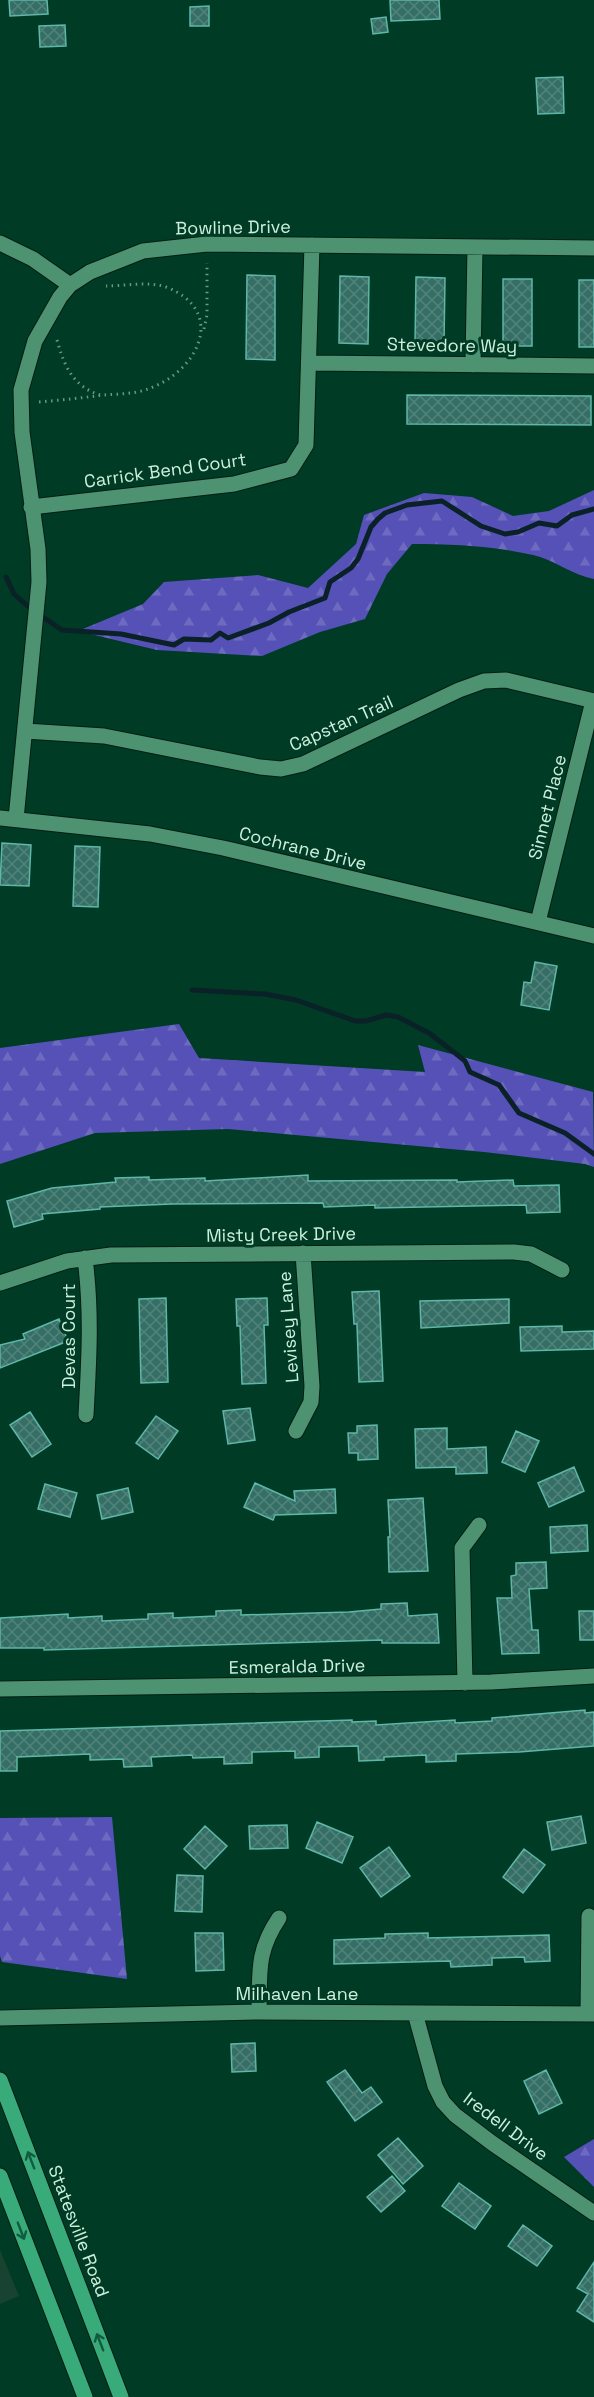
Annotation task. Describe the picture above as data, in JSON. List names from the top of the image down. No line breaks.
{"streets":{"main road":["Statesville Road"],"street":["Bowline Drive","Stevedore Way","Carrick Bend Court","Capstan Trail","Sinnet Place","Cochrane Drive","Misty Creek Drive","Levisey Lane","Devas Court","Esmeralda Drive","Milhaven Lane","Iredell Drive"]},"crossings":[["Bowline Drive","Carrick Bend Court"],["Bowline Drive","Capstan Trail"],["Bowline Drive","Cochrane Drive"],["Stevedore Way","Carrick Bend Court"],["Capstan Trail","Sinnet Place"],["Sinnet Place","Cochrane Drive"],["Misty Creek Drive","Levisey Lane"],["Misty Creek Drive","Devas Court"],["Milhaven Lane","Iredell Drive"]]}
